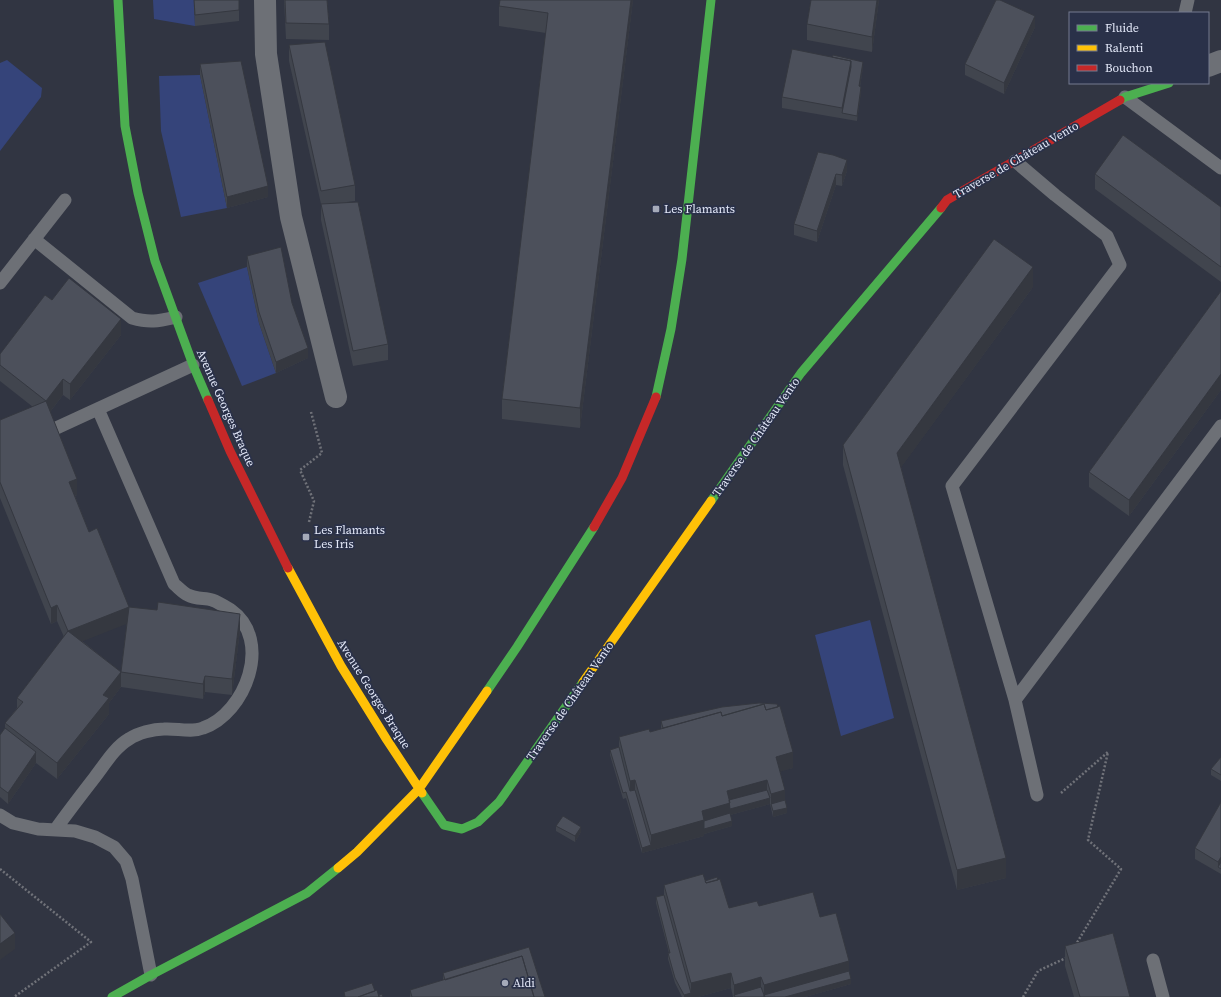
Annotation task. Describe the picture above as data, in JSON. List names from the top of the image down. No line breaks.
{"streets":{"street":["Traverse de Château Vento","Avenue Georges Braque"]},"crossings":[["Traverse de Château Vento","Avenue Georges Braque"]],"places":{"transit":["Les Flamants","Les Flamants Les Iris"],"other":["Aldi"]},"legend":["Fluide","Ralenti","Bouchon"]}
